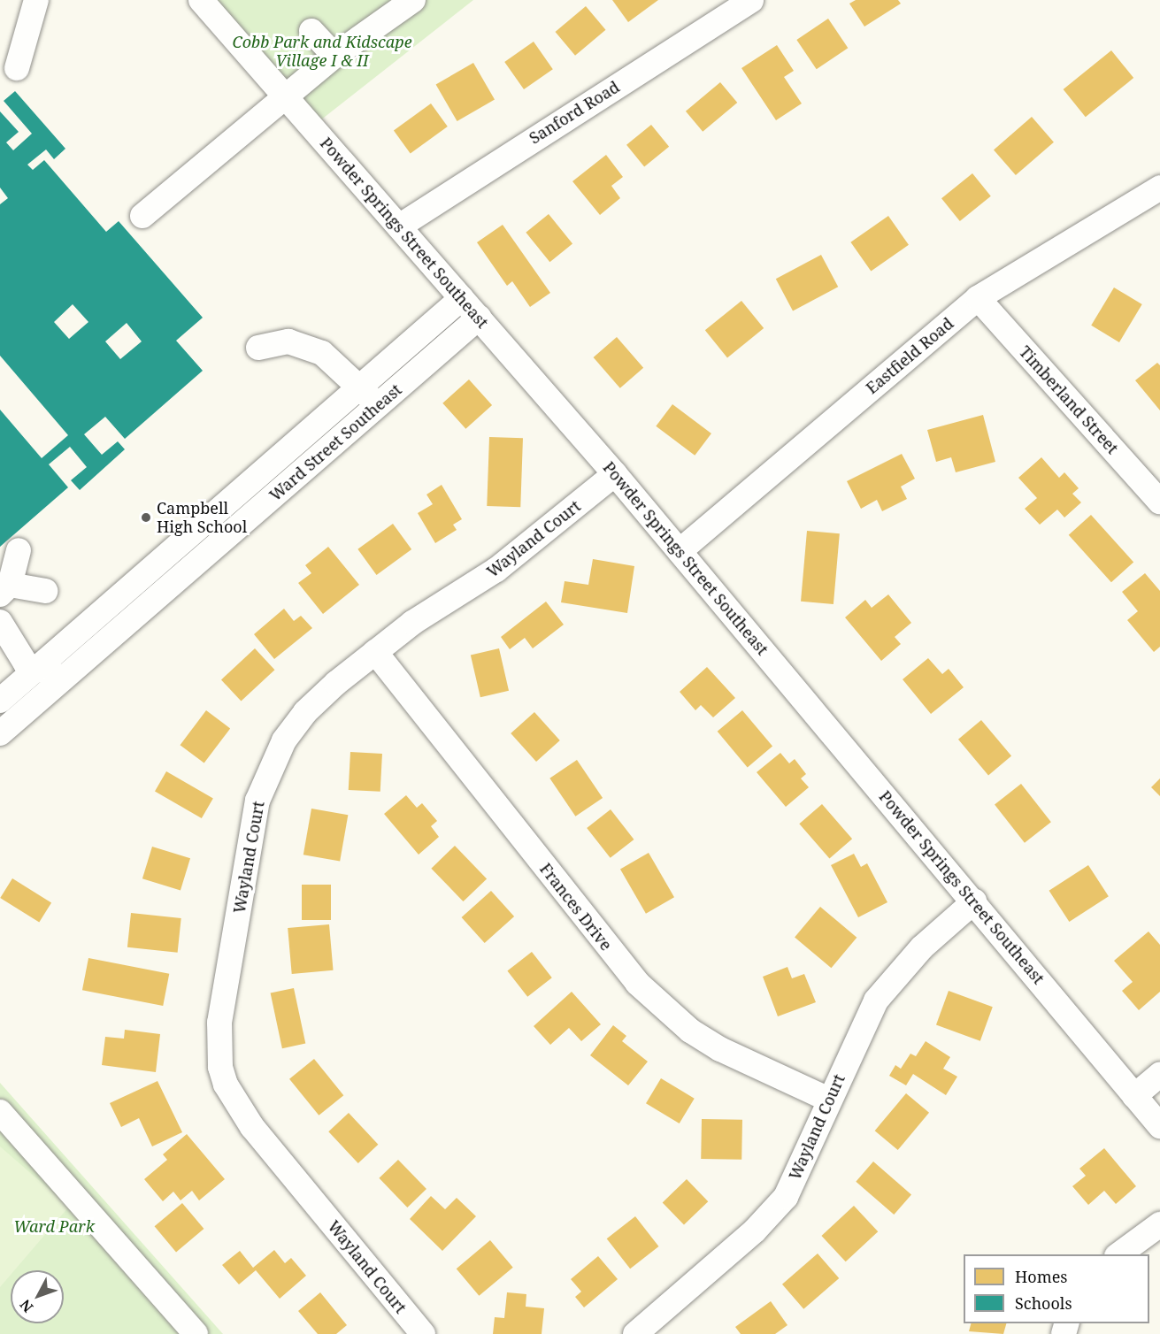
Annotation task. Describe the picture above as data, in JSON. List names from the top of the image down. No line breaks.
{"streets":{"street":["Sanford Road","Powder Springs Street Southeast","Eastfield Road","Timberland Street","Ward Street Southeast","Wayland Court","Frances Drive"]},"crossings":[["Sanford Road","Powder Springs Street Southeast"],["Powder Springs Street Southeast","Eastfield Road"],["Powder Springs Street Southeast","Ward Street Southeast"],["Powder Springs Street Southeast","Wayland Court"],["Eastfield Road","Timberland Street"],["Wayland Court","Frances Drive"]],"parks":["Cobb Park and Kidscape Village I & II","Ward Park"],"places":["Campbell High School"],"legend":["Homes","Schools"],"north":"bottom left"}
